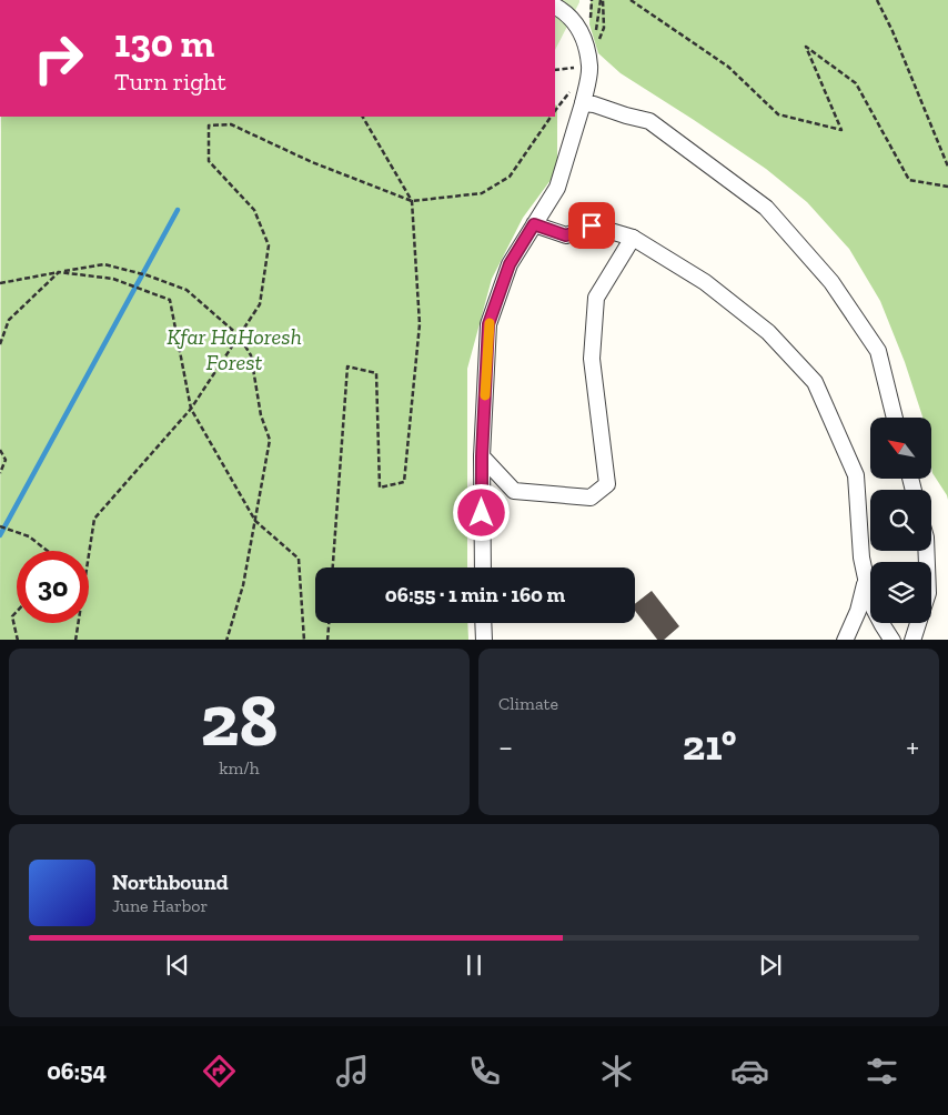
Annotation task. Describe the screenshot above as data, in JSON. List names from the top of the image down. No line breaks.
{"parks":["Kfar HaHoresh Forest"],"north":"top left","page":{"turn":["130 m","Turn right"],"limit":"30","trip":"06:55 · 1 min · 160 m","tile":[["28","km/h"],"Climate"],"heat":["−","21°","+"],"song":["Northbound","June Harbor"],"tabs":"06:54"}}
